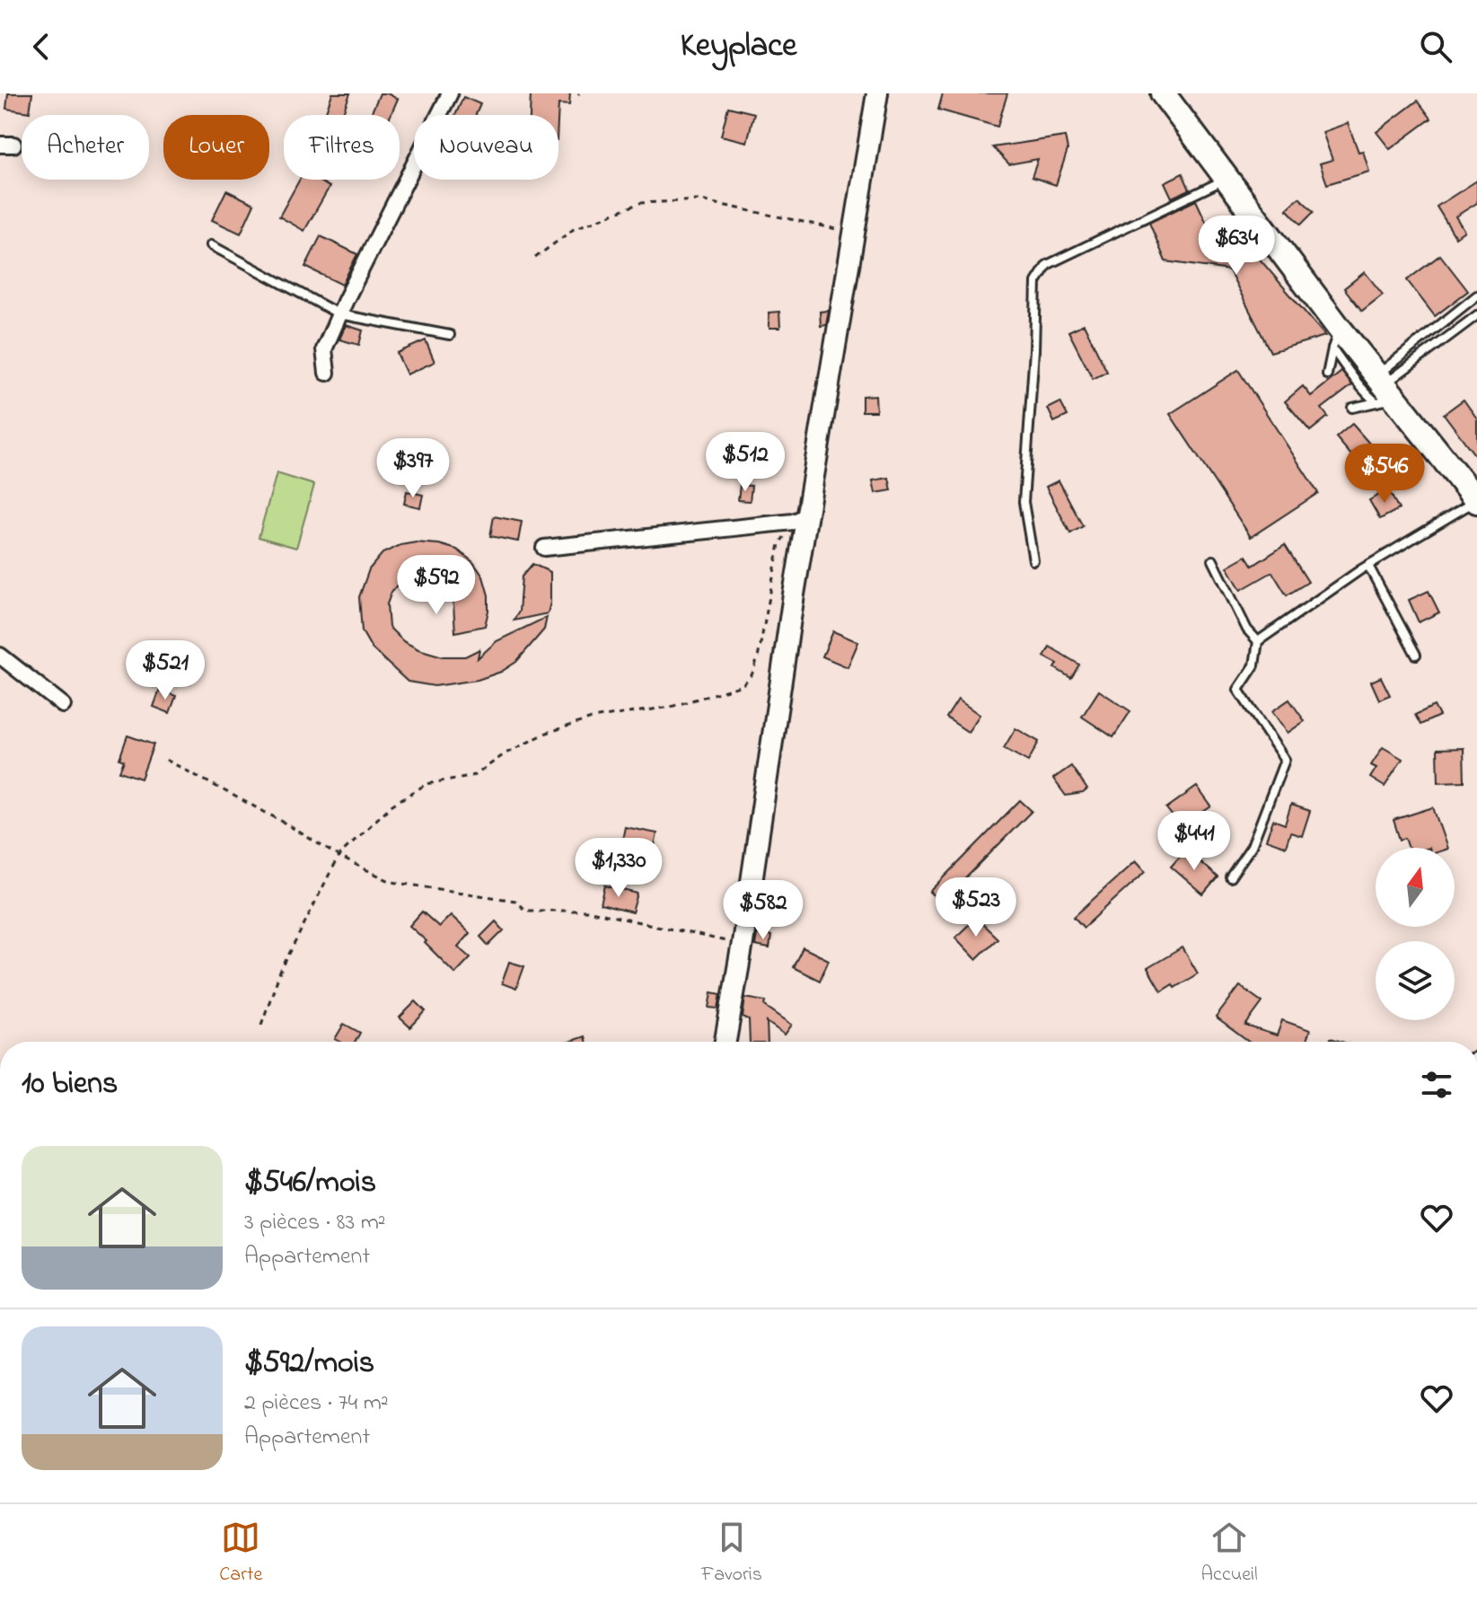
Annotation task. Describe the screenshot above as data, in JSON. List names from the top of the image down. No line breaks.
{"north":"top","page":{"header":"Keyplace","chip":["Acheter","Louer","Filtres","Nouveau"],"price":["$634","$512","$397","$546","$592","$521","$441","$1,330","$523","$582"],"heading":"10 biens","list":[{"name":"$546/mois","note":"3 pièces · 83 m² · Appartement"},{"name":"$592/mois","note":"2 pièces · 74 m² · Appartement"}],"tabs":["Carte","Favoris","Accueil"]}}
